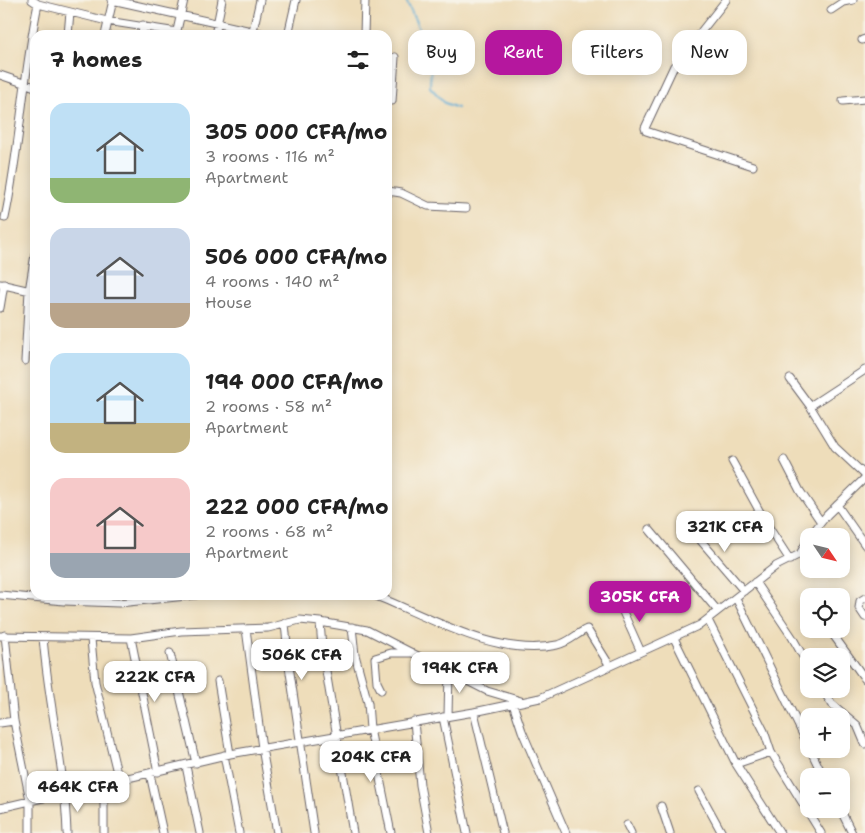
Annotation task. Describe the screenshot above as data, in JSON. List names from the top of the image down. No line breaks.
{"north":"bottom right","page":{"chip":["Buy","Rent","Filters","New"],"heading":"7 homes","list":[{"name":"305 000 CFA/mo","note":"3 rooms · 116 m² · Apartment"},{"name":"506 000 CFA/mo","note":"4 rooms · 140 m² · House"},{"name":"194 000 CFA/mo","note":"2 rooms · 58 m² · Apartment"},{"name":"222 000 CFA/mo","note":"2 rooms · 68 m² · Apartment"}],"price":["321K CFA","305K CFA","506K CFA","194K CFA","222K CFA","204K CFA","464K CFA"],"map_buttons":["+","−"]}}
